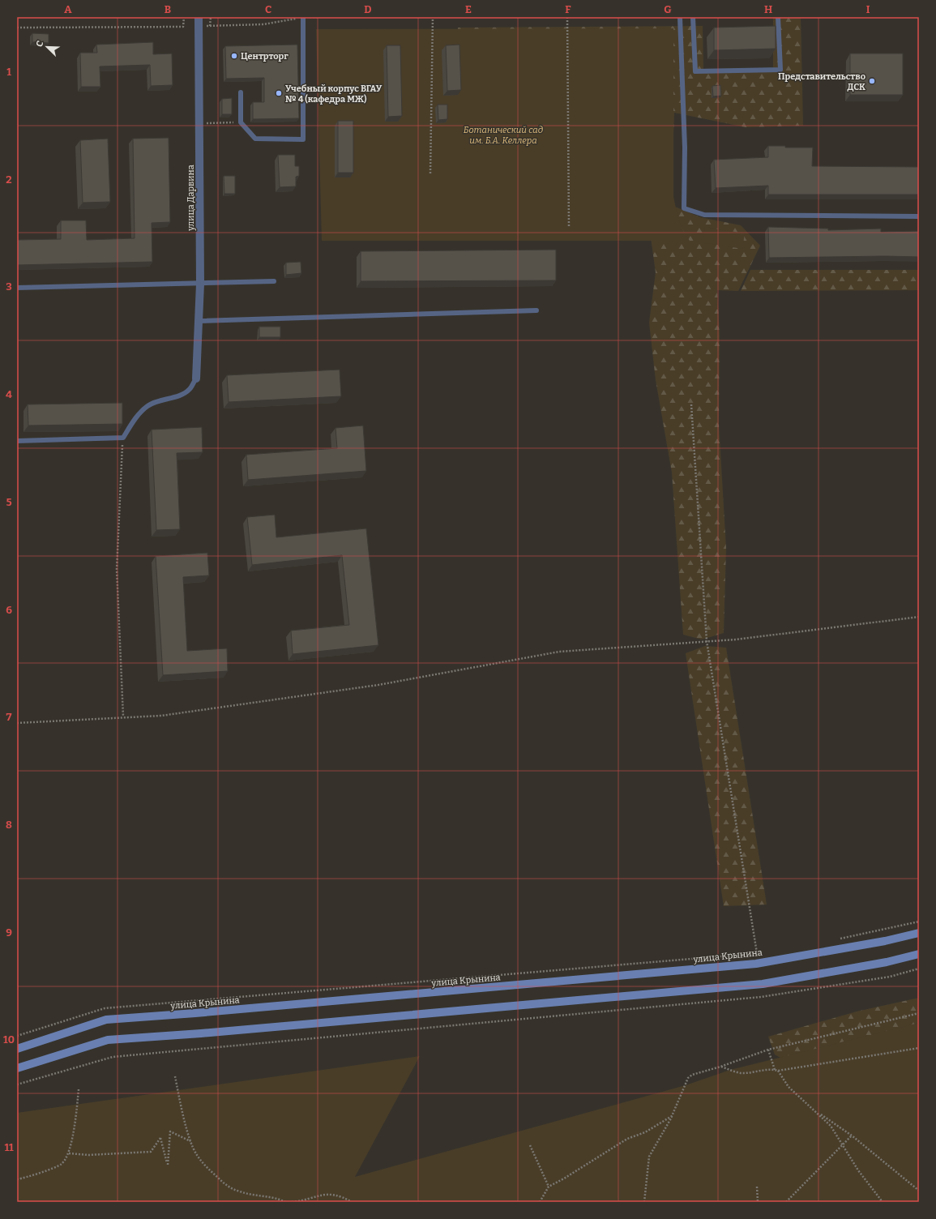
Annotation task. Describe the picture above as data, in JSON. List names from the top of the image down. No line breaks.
{"streets":{"main road":["улица Крынина"],"street":["улица Дарвина"]},"parks":["Ботанический сад им. Б.А. Келлера"],"places":["Центрторг","Представительство ДСК","Учебный корпус ВГАУ № 4 (кафедра МЖ)"],"north":"top left","grid":{"columns":["A","B","C","D","E","F","G","H","I"],"rows":["1","2","3","4","5","6","7","8","9","10","11"]}}
